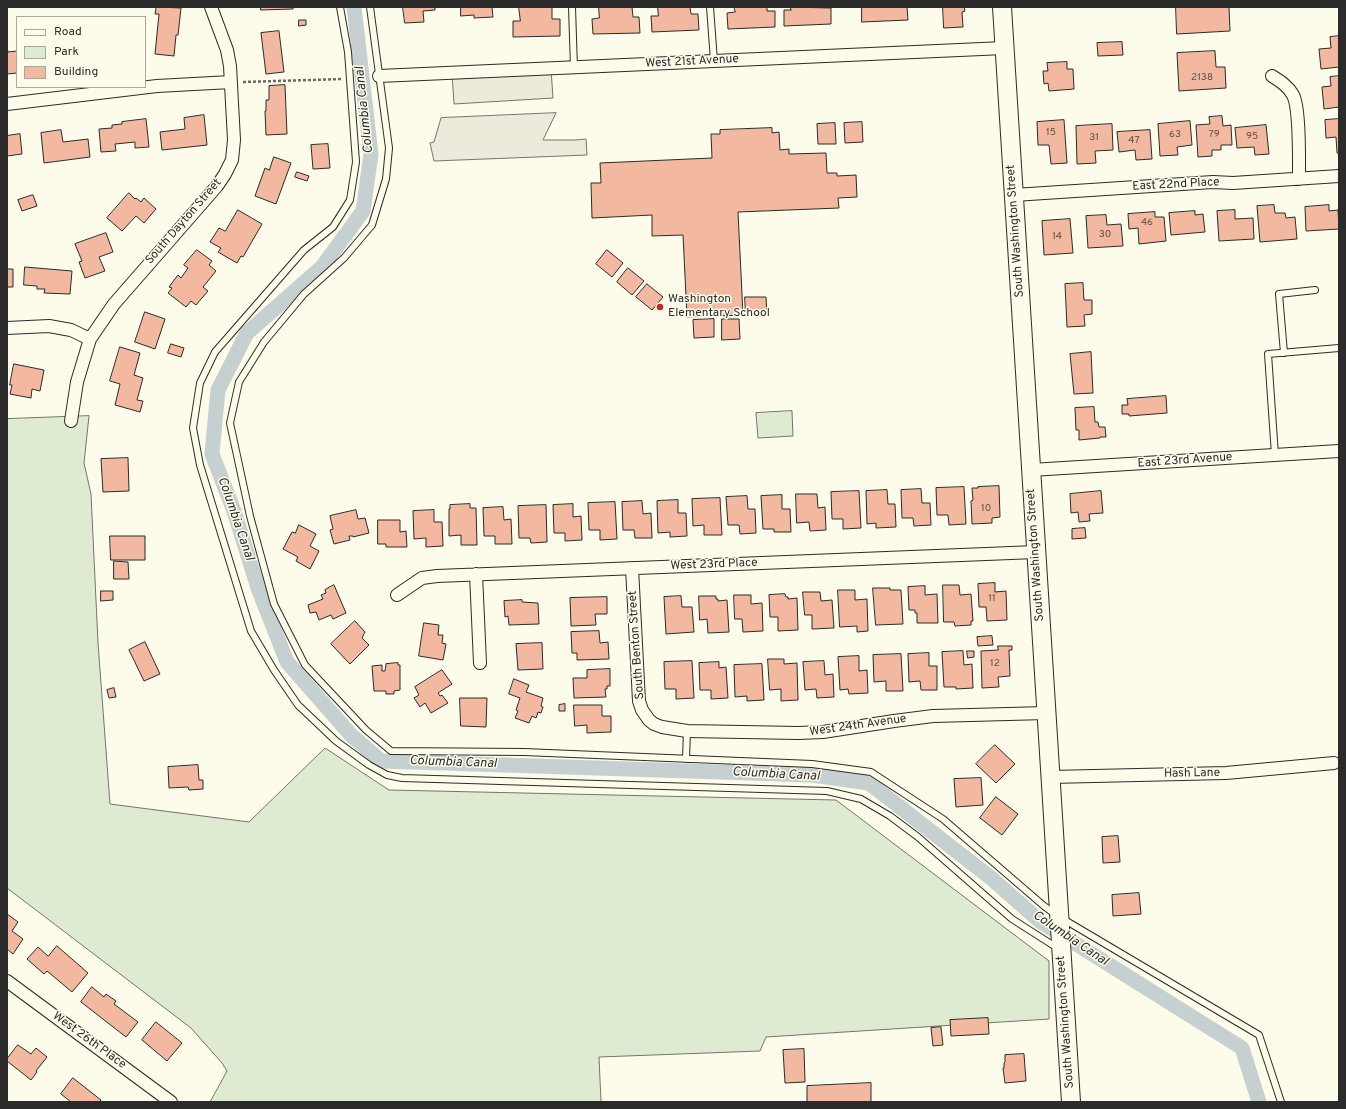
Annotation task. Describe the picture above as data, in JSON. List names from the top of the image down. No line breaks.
{"streets":{"main road":["South Washington Street"],"street":["West 21st Avenue","East 22nd Place","South Dayton Street","East 23rd Avenue","West 23rd Place","South Benton Street","West 24th Avenue","Hash Lane","West 26th Place"]},"crossings":[["West 21st Avenue","South Washington Street"],["East 22nd Place","South Washington Street"],["South Washington Street","East 23rd Avenue"],["South Washington Street","West 23rd Place"],["South Washington Street","West 24th Avenue"],["South Washington Street","Hash Lane"],["West 23rd Place","South Benton Street"],["South Benton Street","West 24th Avenue"]],"water":["Columbia Canal"],"places":["Washington Elementary School"],"house_numbers":["2138","15","63","79","95","31","47","46","30","14","10","11","12"],"legend":["Road","Park","Building"]}
